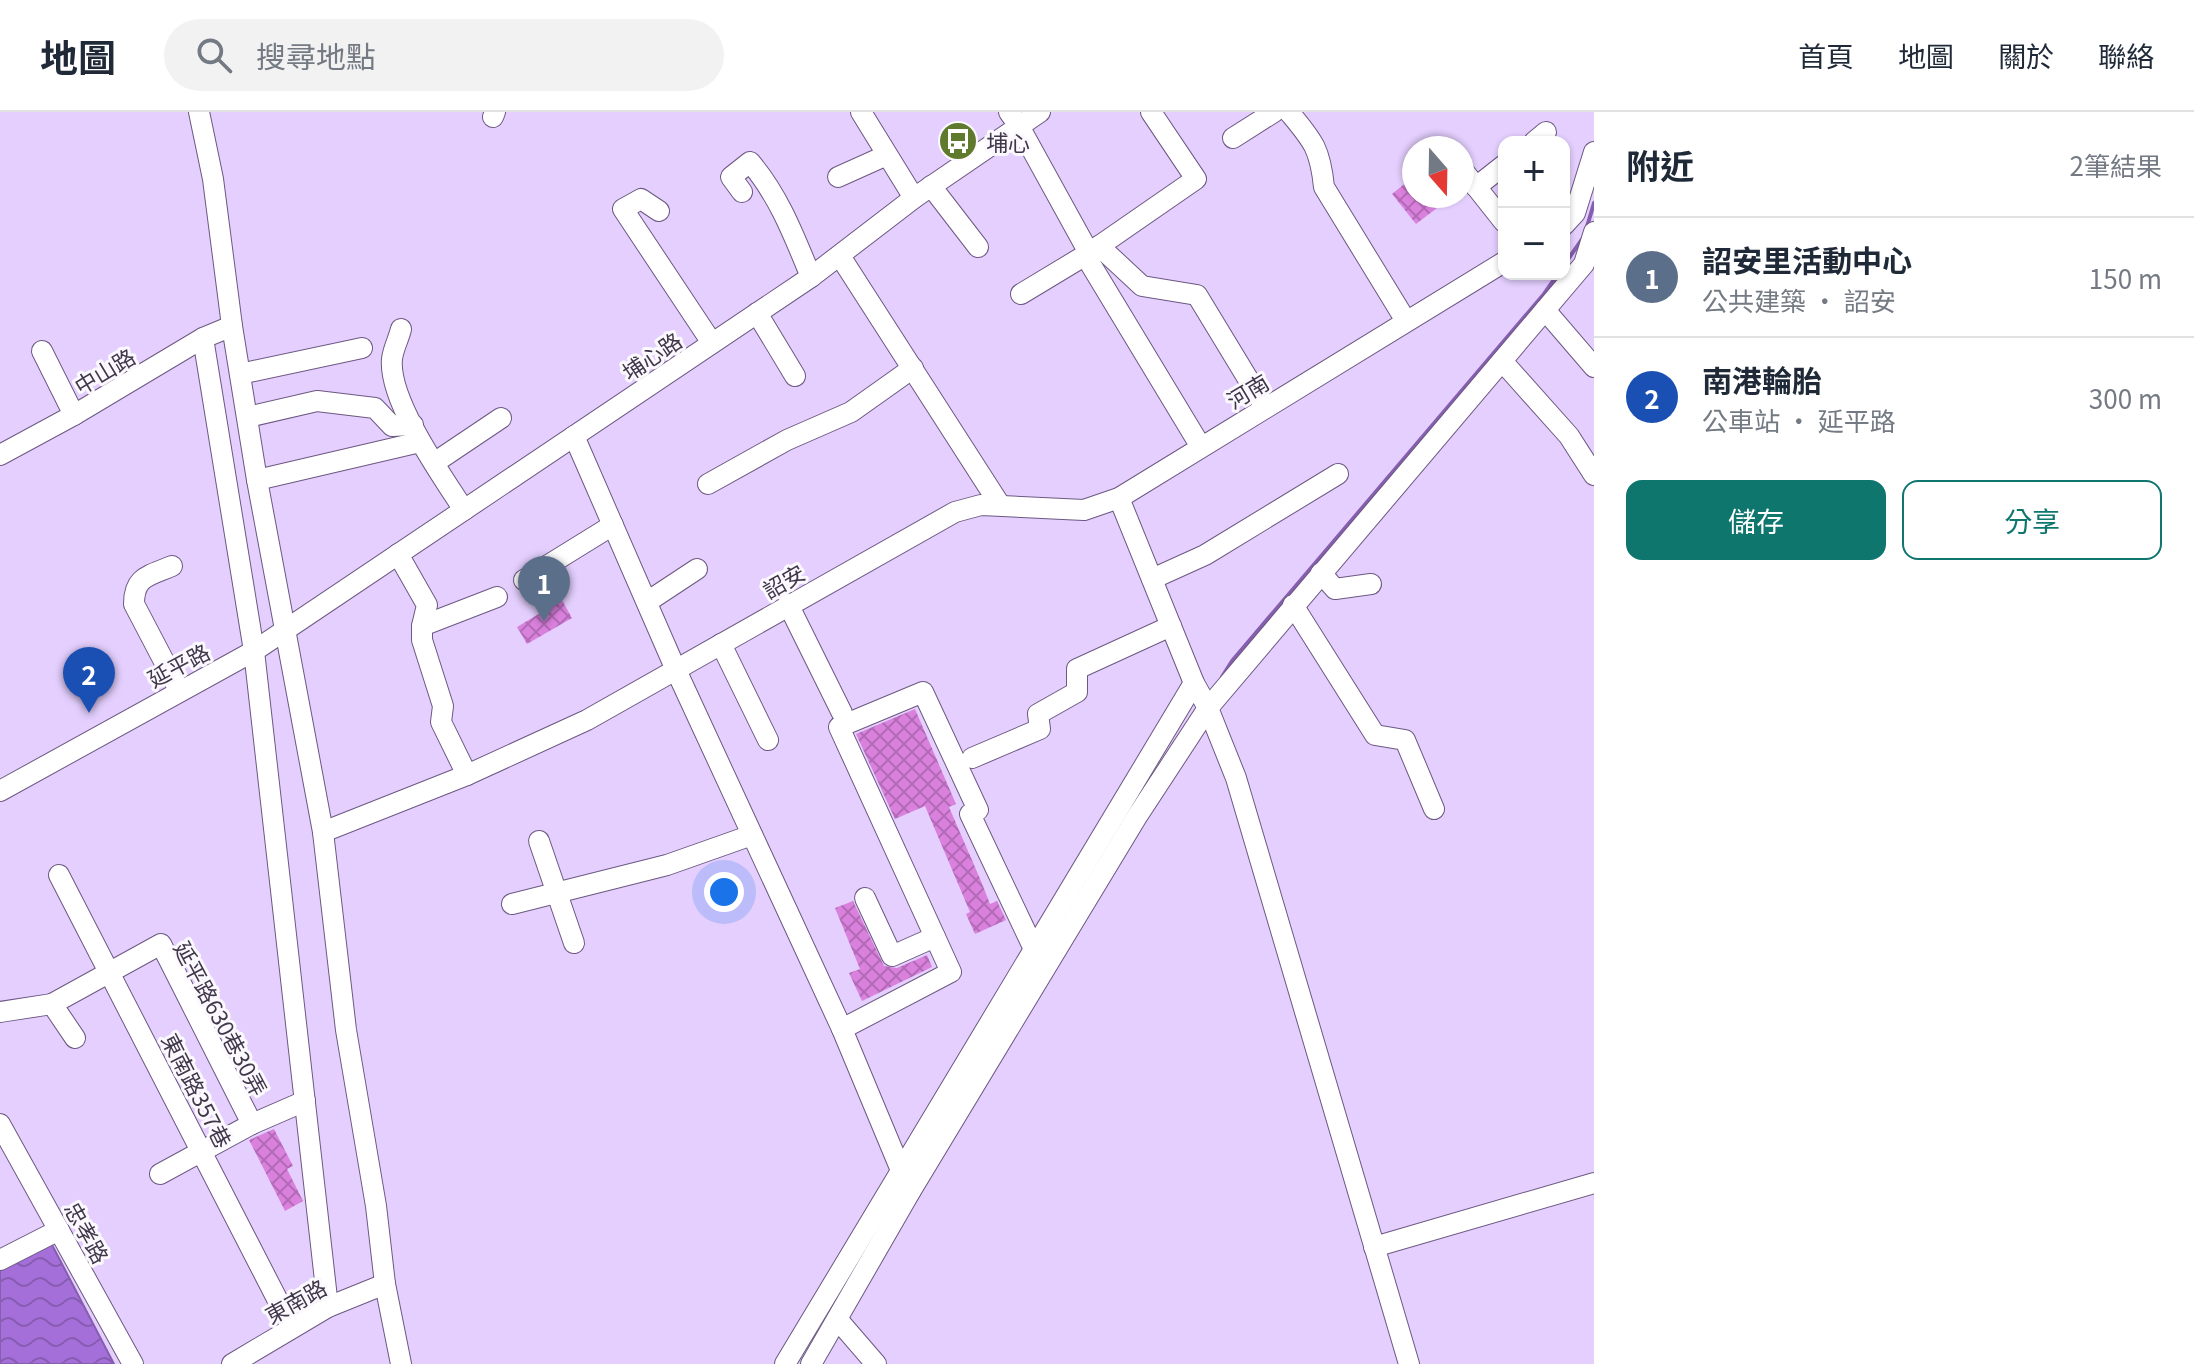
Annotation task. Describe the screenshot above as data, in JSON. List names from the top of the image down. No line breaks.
{"streets":{"street":["埔心路","中山路","河南","詔安","延平路","延平路630巷30弄","東南路357巷","忠孝路","東南路"]},"crossings":[["埔心路","延平路"],["河南","詔安"],["延平路630巷30弄","東南路357巷"],["東南路357巷","東南路"]],"places":{"bus stop":["埔心"]},"north":"bottom","page":{"header":"地圖","search":"搜尋地點","nav":["首頁","地圖","關於","聯絡"],"heading":["附近","2筆結果"],"map_buttons":["+","−"],"list":[{"mark":"1","name":"詔安里活動中心","note":"公共建築 · 詔安","value":"150 m"},{"mark":"2","name":"南港輪胎","note":"公車站 · 延平路","value":"300 m"}],"buttons":["儲存","分享"],"pins":["1","2"]}}
